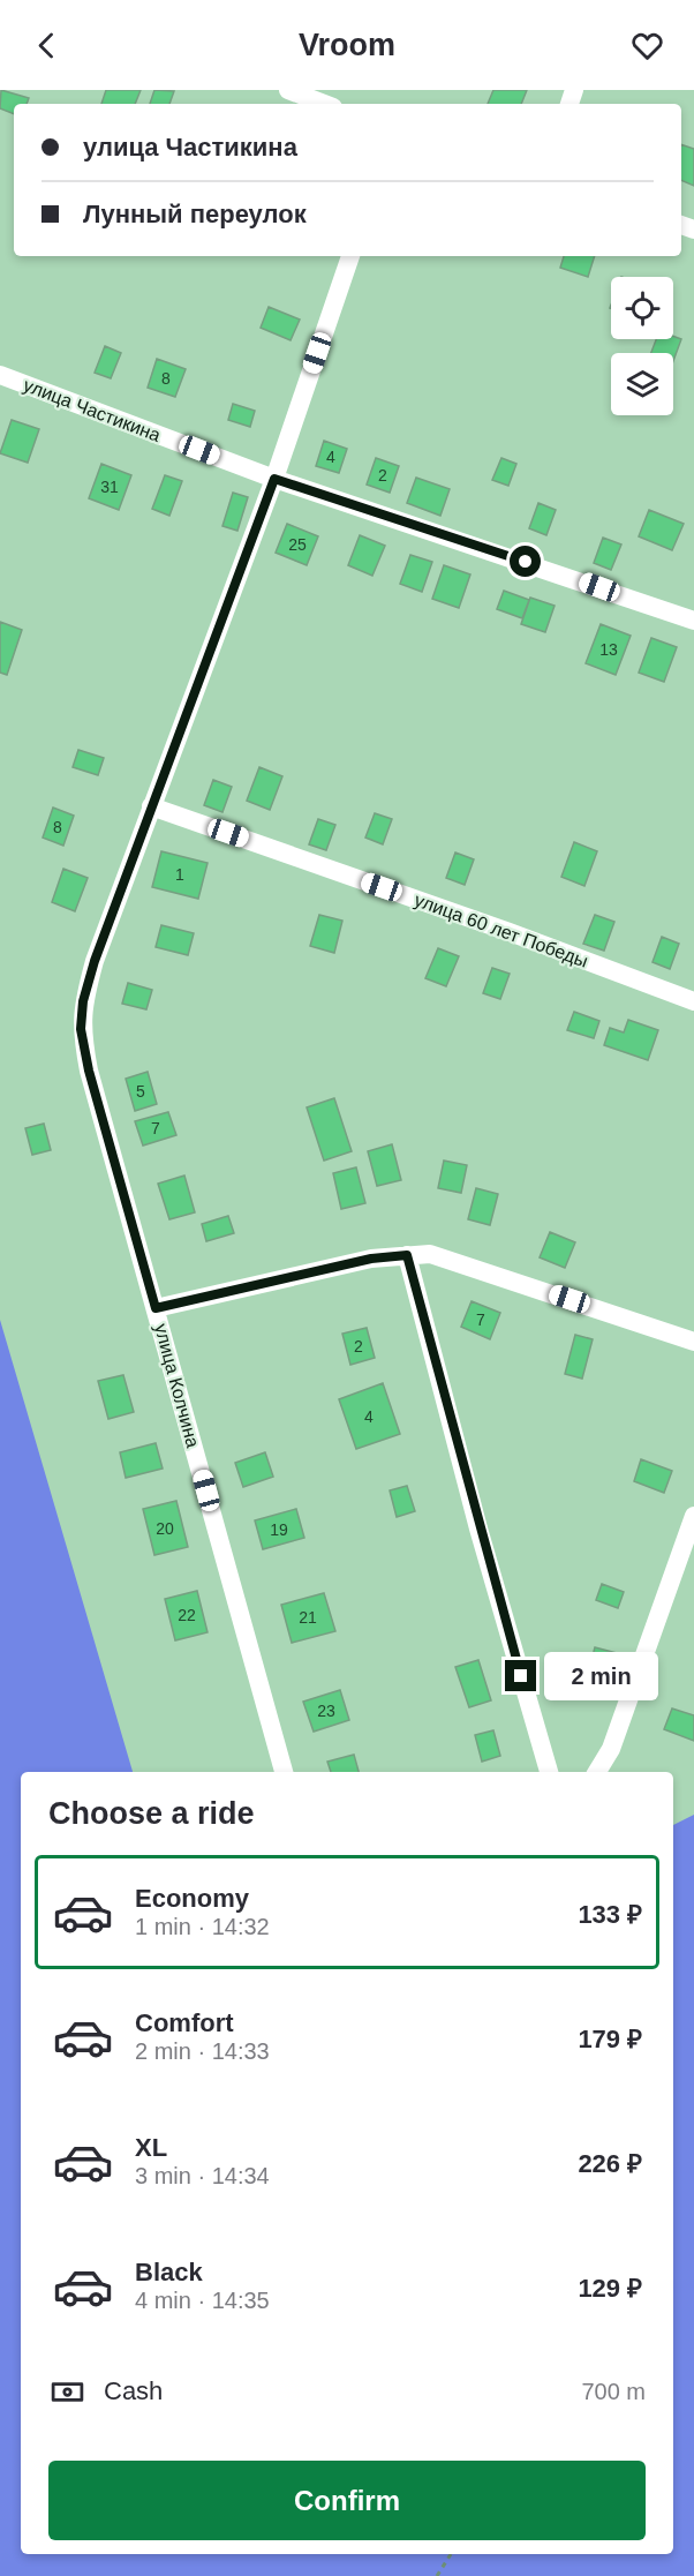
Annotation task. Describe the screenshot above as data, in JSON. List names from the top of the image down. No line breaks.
{"streets":{"street":["улица Частикина","улица 60 лет Победы","улица Колчина"]},"crossings":[["улица Частикина","улица Колчина"],["улица 60 лет Победы","улица Колчина"]],"house_numbers":["8","4","2","31","25","13","8","1","5","7","7","2","4","20","19","22","21","23"],"page":{"header":"Vroom","banner":["улица Частикина","Лунный переулок"],"bubble":"2 min","heading":"Choose a ride","list":[{"name":"Economy","note":"1 min · 14:32","value":"133 ₽"},{"name":"Comfort","note":"2 min · 14:33","value":"179 ₽"},{"name":"XL","note":"3 min · 14:34","value":"226 ₽"},{"name":"Black","note":"4 min · 14:35","value":"129 ₽"}],"pay":["Cash","700 m"],"buttons":"Confirm"}}
